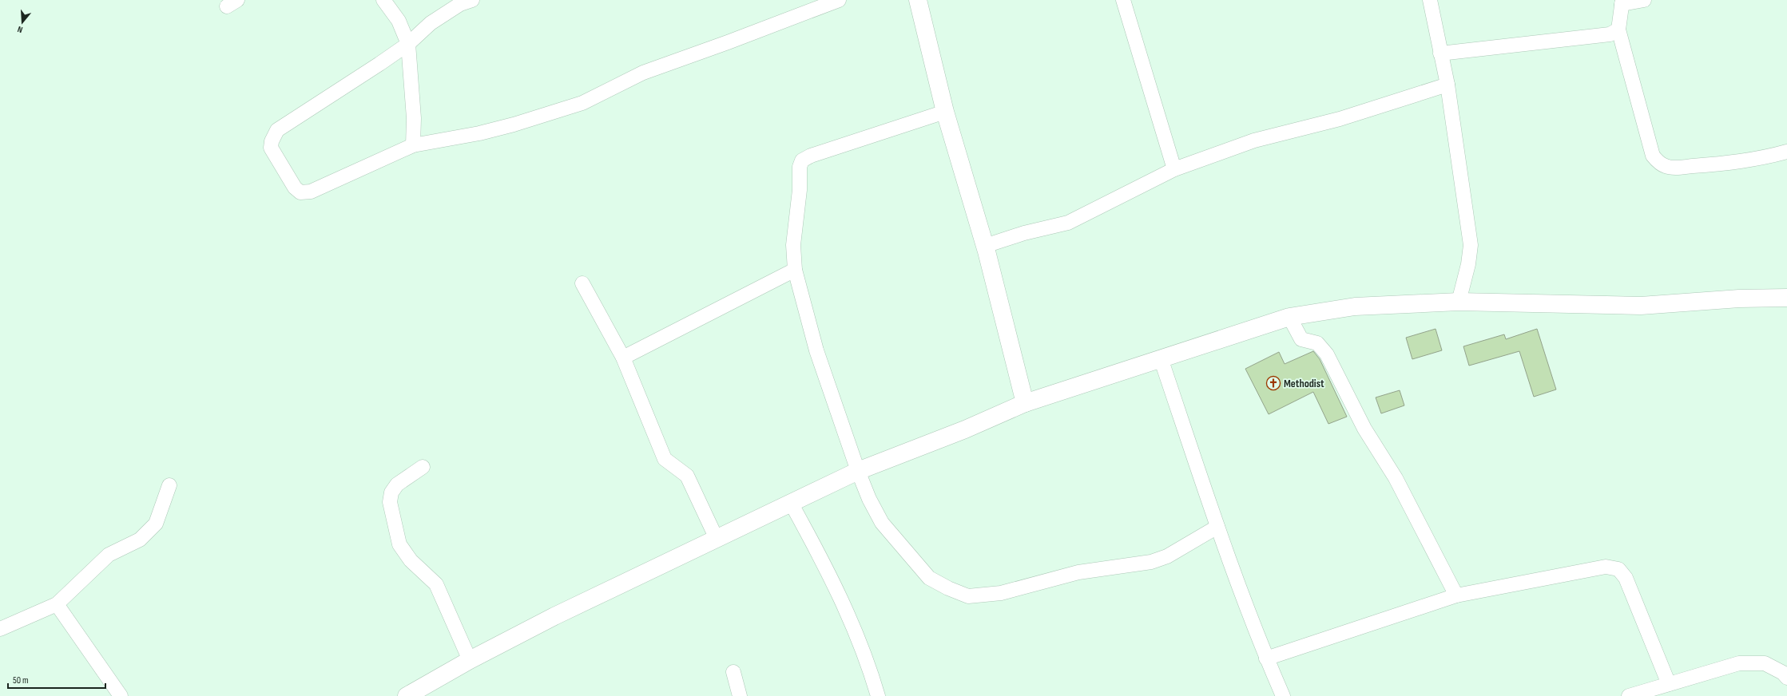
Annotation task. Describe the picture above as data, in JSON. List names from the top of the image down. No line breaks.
{"places":{"church":["Methodist"]},"scale_bar":"50 m","north":"bottom"}
